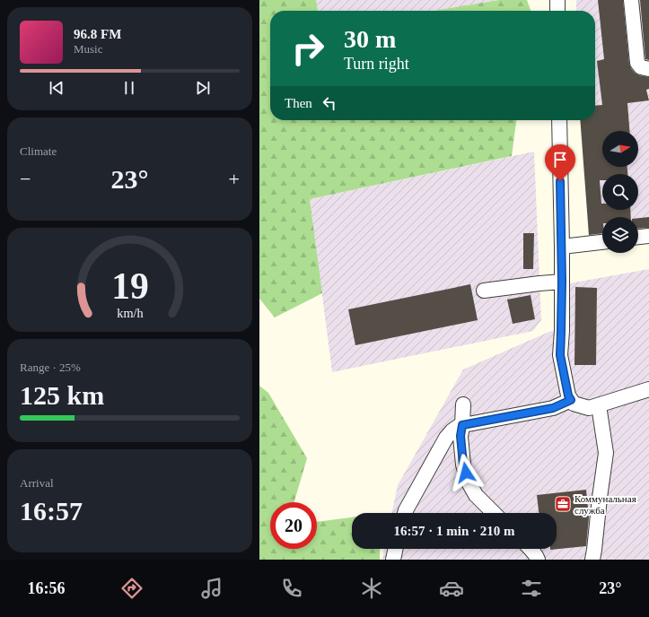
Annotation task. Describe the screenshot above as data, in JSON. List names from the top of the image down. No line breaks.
{"places":{"office":["Коммунальная служба"]},"north":"right","page":{"turn":["30 m","Turn right"],"song":["96.8 FM","Music"],"then":"Then","tile":["Climate",["Range · 25%","125 km"],["Arrival","16:57"]],"heat":["−","23°","+"],"limit":"20","trip":"16:57 · 1 min · 210 m","tabs":["16:56","23°"],"gauge":["19","km/h"]}}
